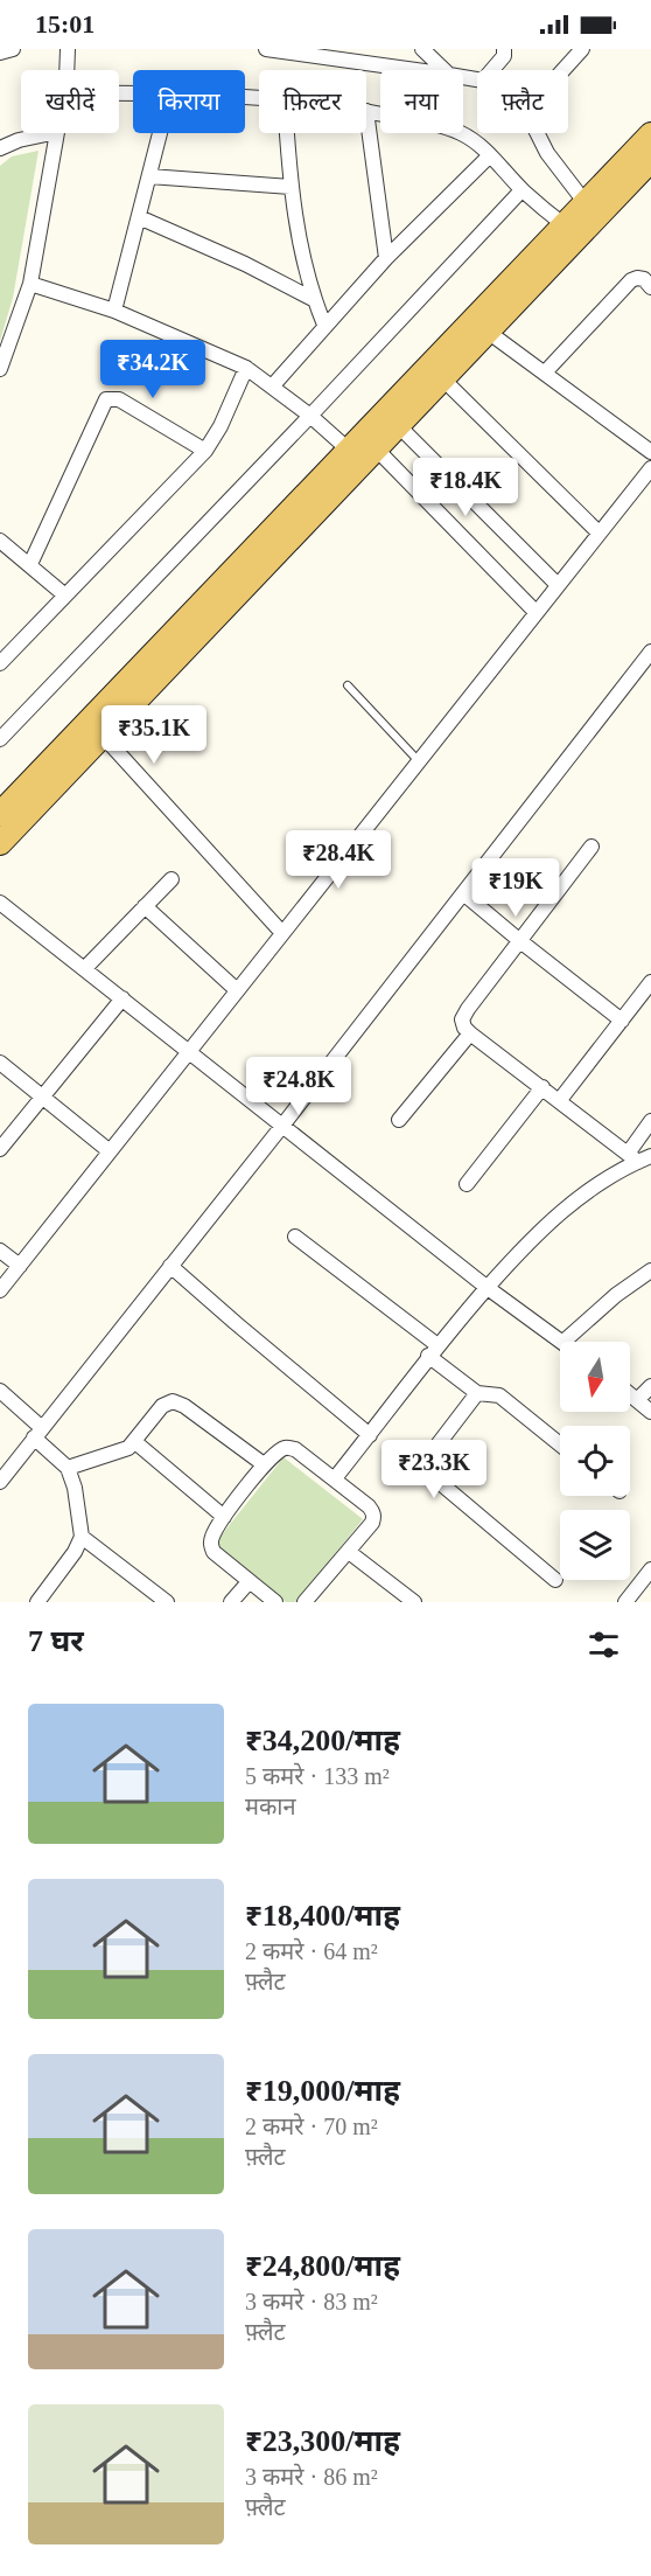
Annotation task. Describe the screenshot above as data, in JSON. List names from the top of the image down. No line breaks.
{"north":"bottom","page":{"status":"15:01","chip":["खरीदें","किराया","फ़िल्टर","नया","फ़्लैट"],"price":["₹34.2K","₹18.4K","₹35.1K","₹28.4K","₹19K","₹24.8K","₹23.3K"],"heading":"7 घर","list":[{"name":"₹34,200/माह","note":"5 कमरे · 133 m² · मकान"},{"name":"₹18,400/माह","note":"2 कमरे · 64 m² · फ़्लैट"},{"name":"₹19,000/माह","note":"2 कमरे · 70 m² · फ़्लैट"},{"name":"₹24,800/माह","note":"3 कमरे · 83 m² · फ़्लैट"},{"name":"₹23,300/माह","note":"3 कमरे · 86 m² · फ़्लैट"}]}}
